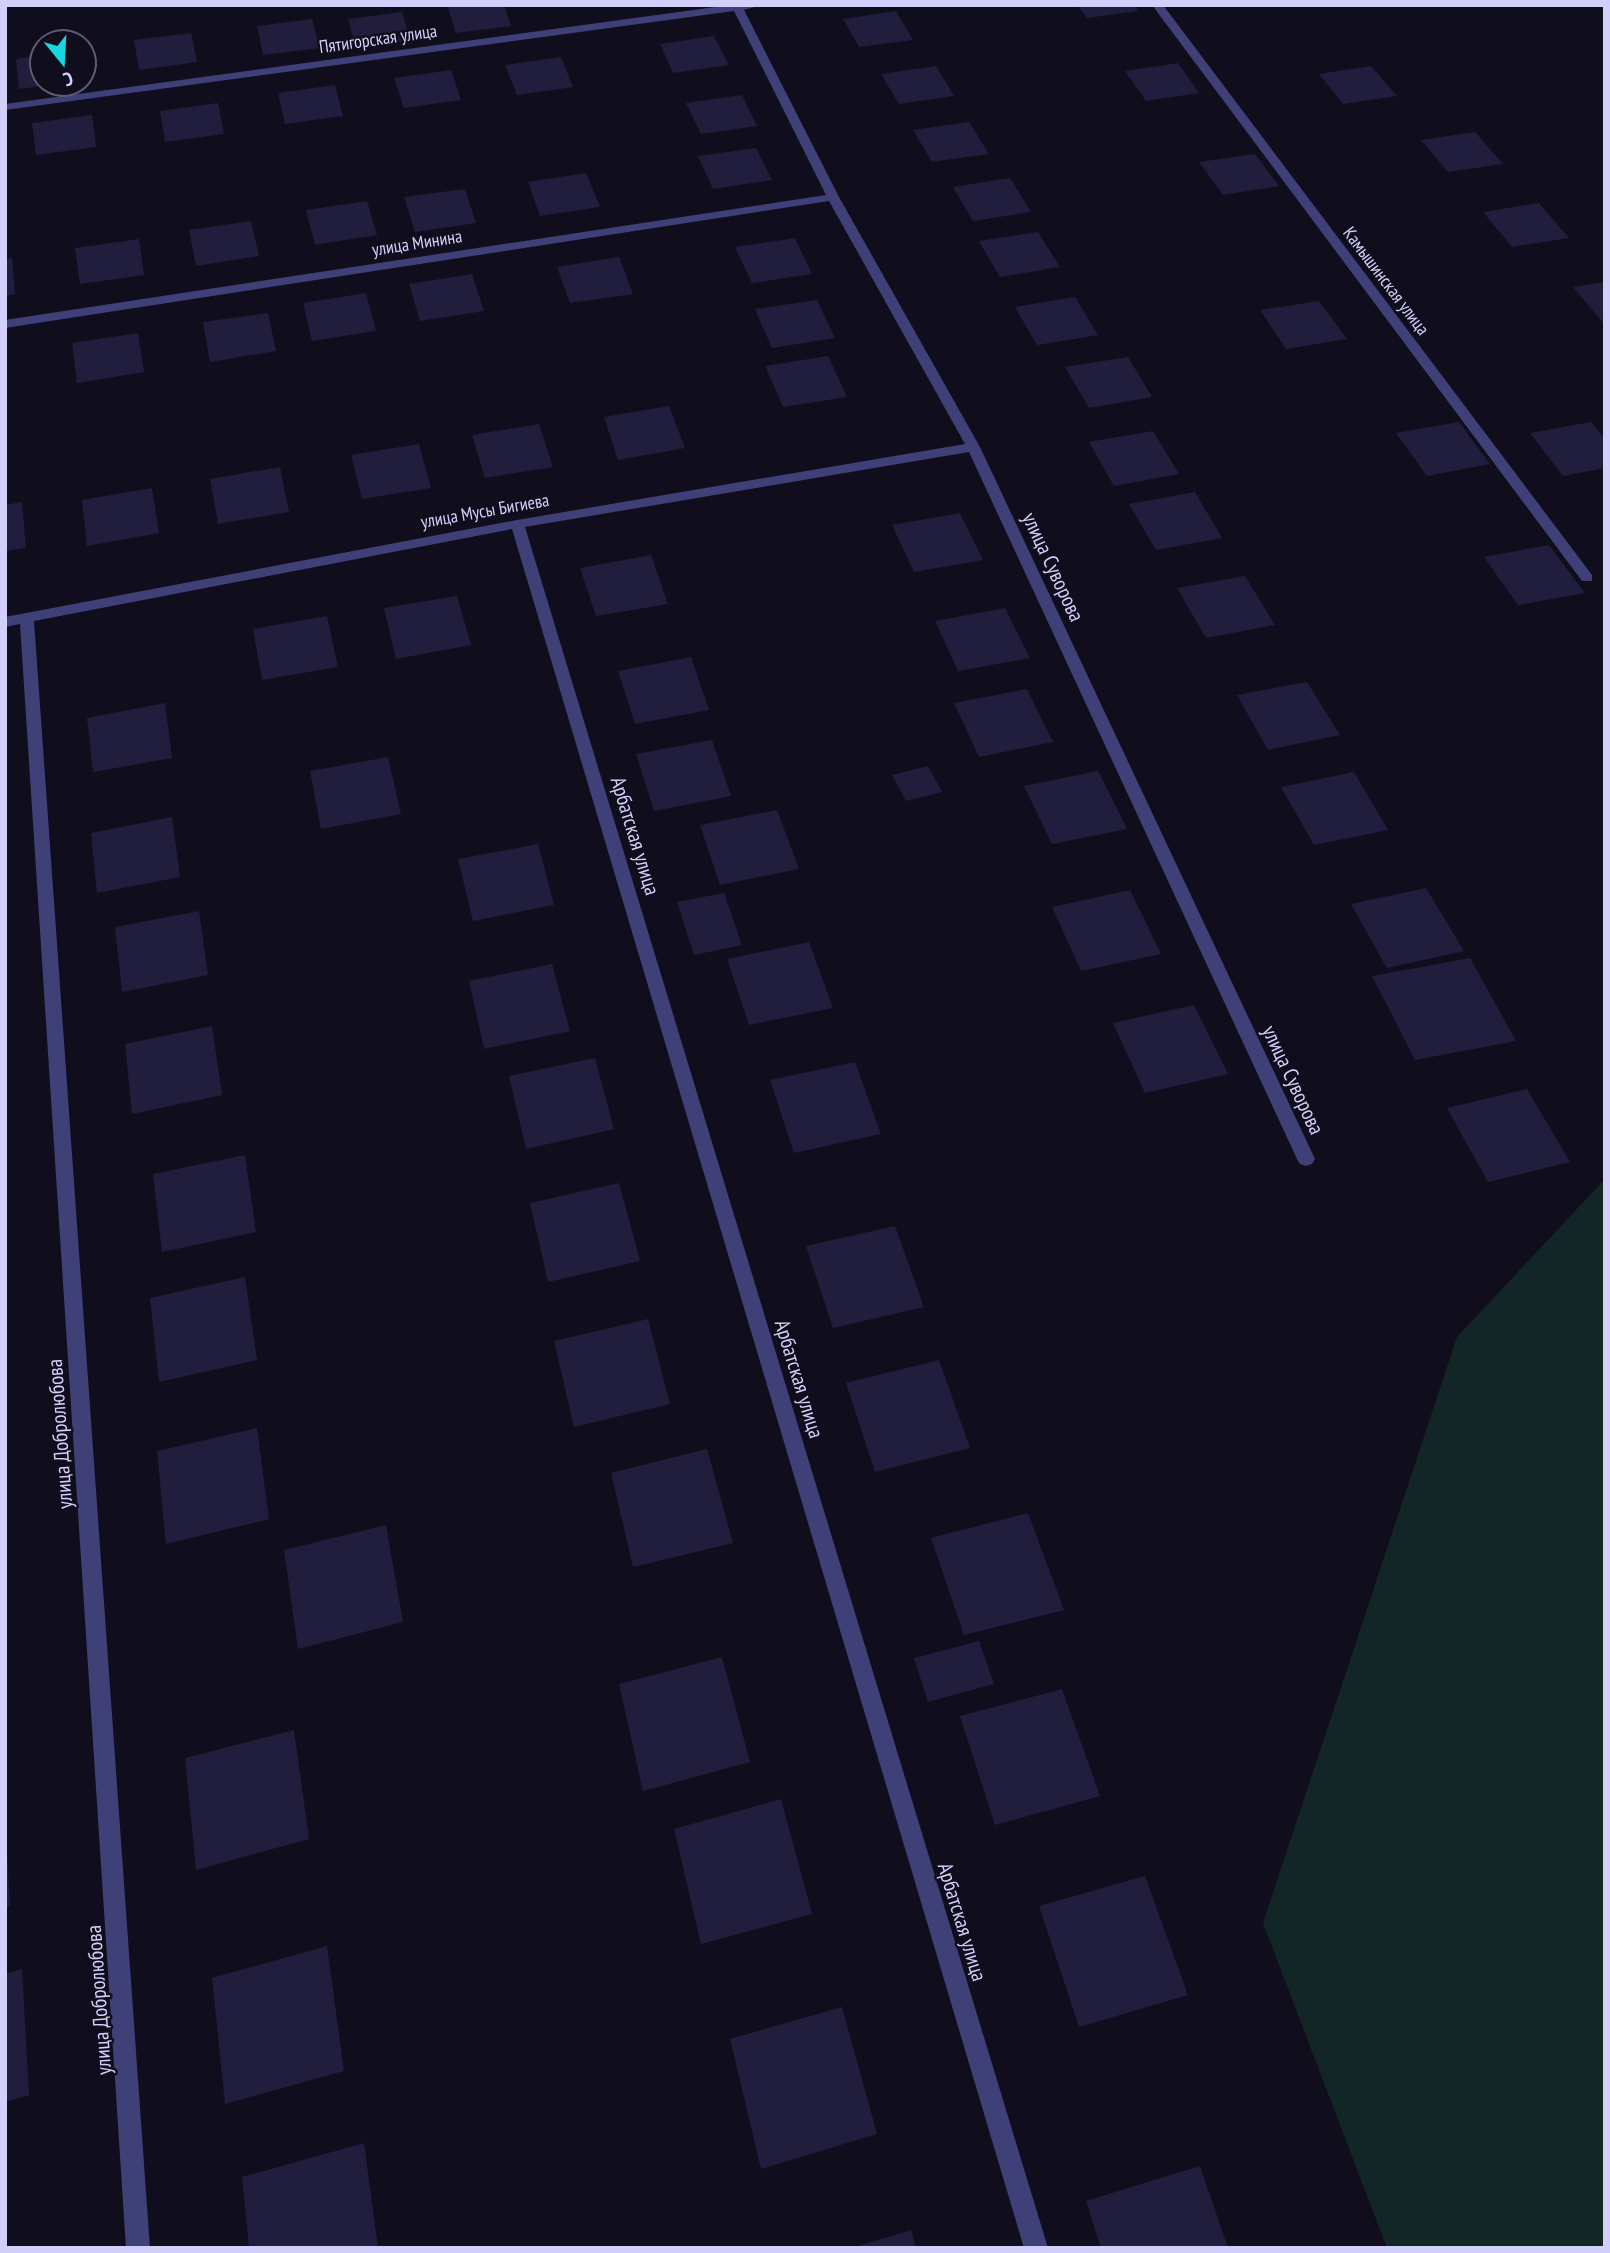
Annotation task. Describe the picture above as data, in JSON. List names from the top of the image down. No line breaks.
{"streets":{"street":["Пятигорская улица","улица Минина","Камышинская улица","улица Мусы Бигиева","улица Суворова","Арбатская улица","улица Добролюбова"]},"crossings":[["Пятигорская улица","улица Суворова"],["улица Минина","улица Суворова"],["улица Мусы Бигиева","улица Суворова"],["улица Мусы Бигиева","Арбатская улица"],["улица Мусы Бигиева","улица Добролюбова"]],"north":"bottom"}
